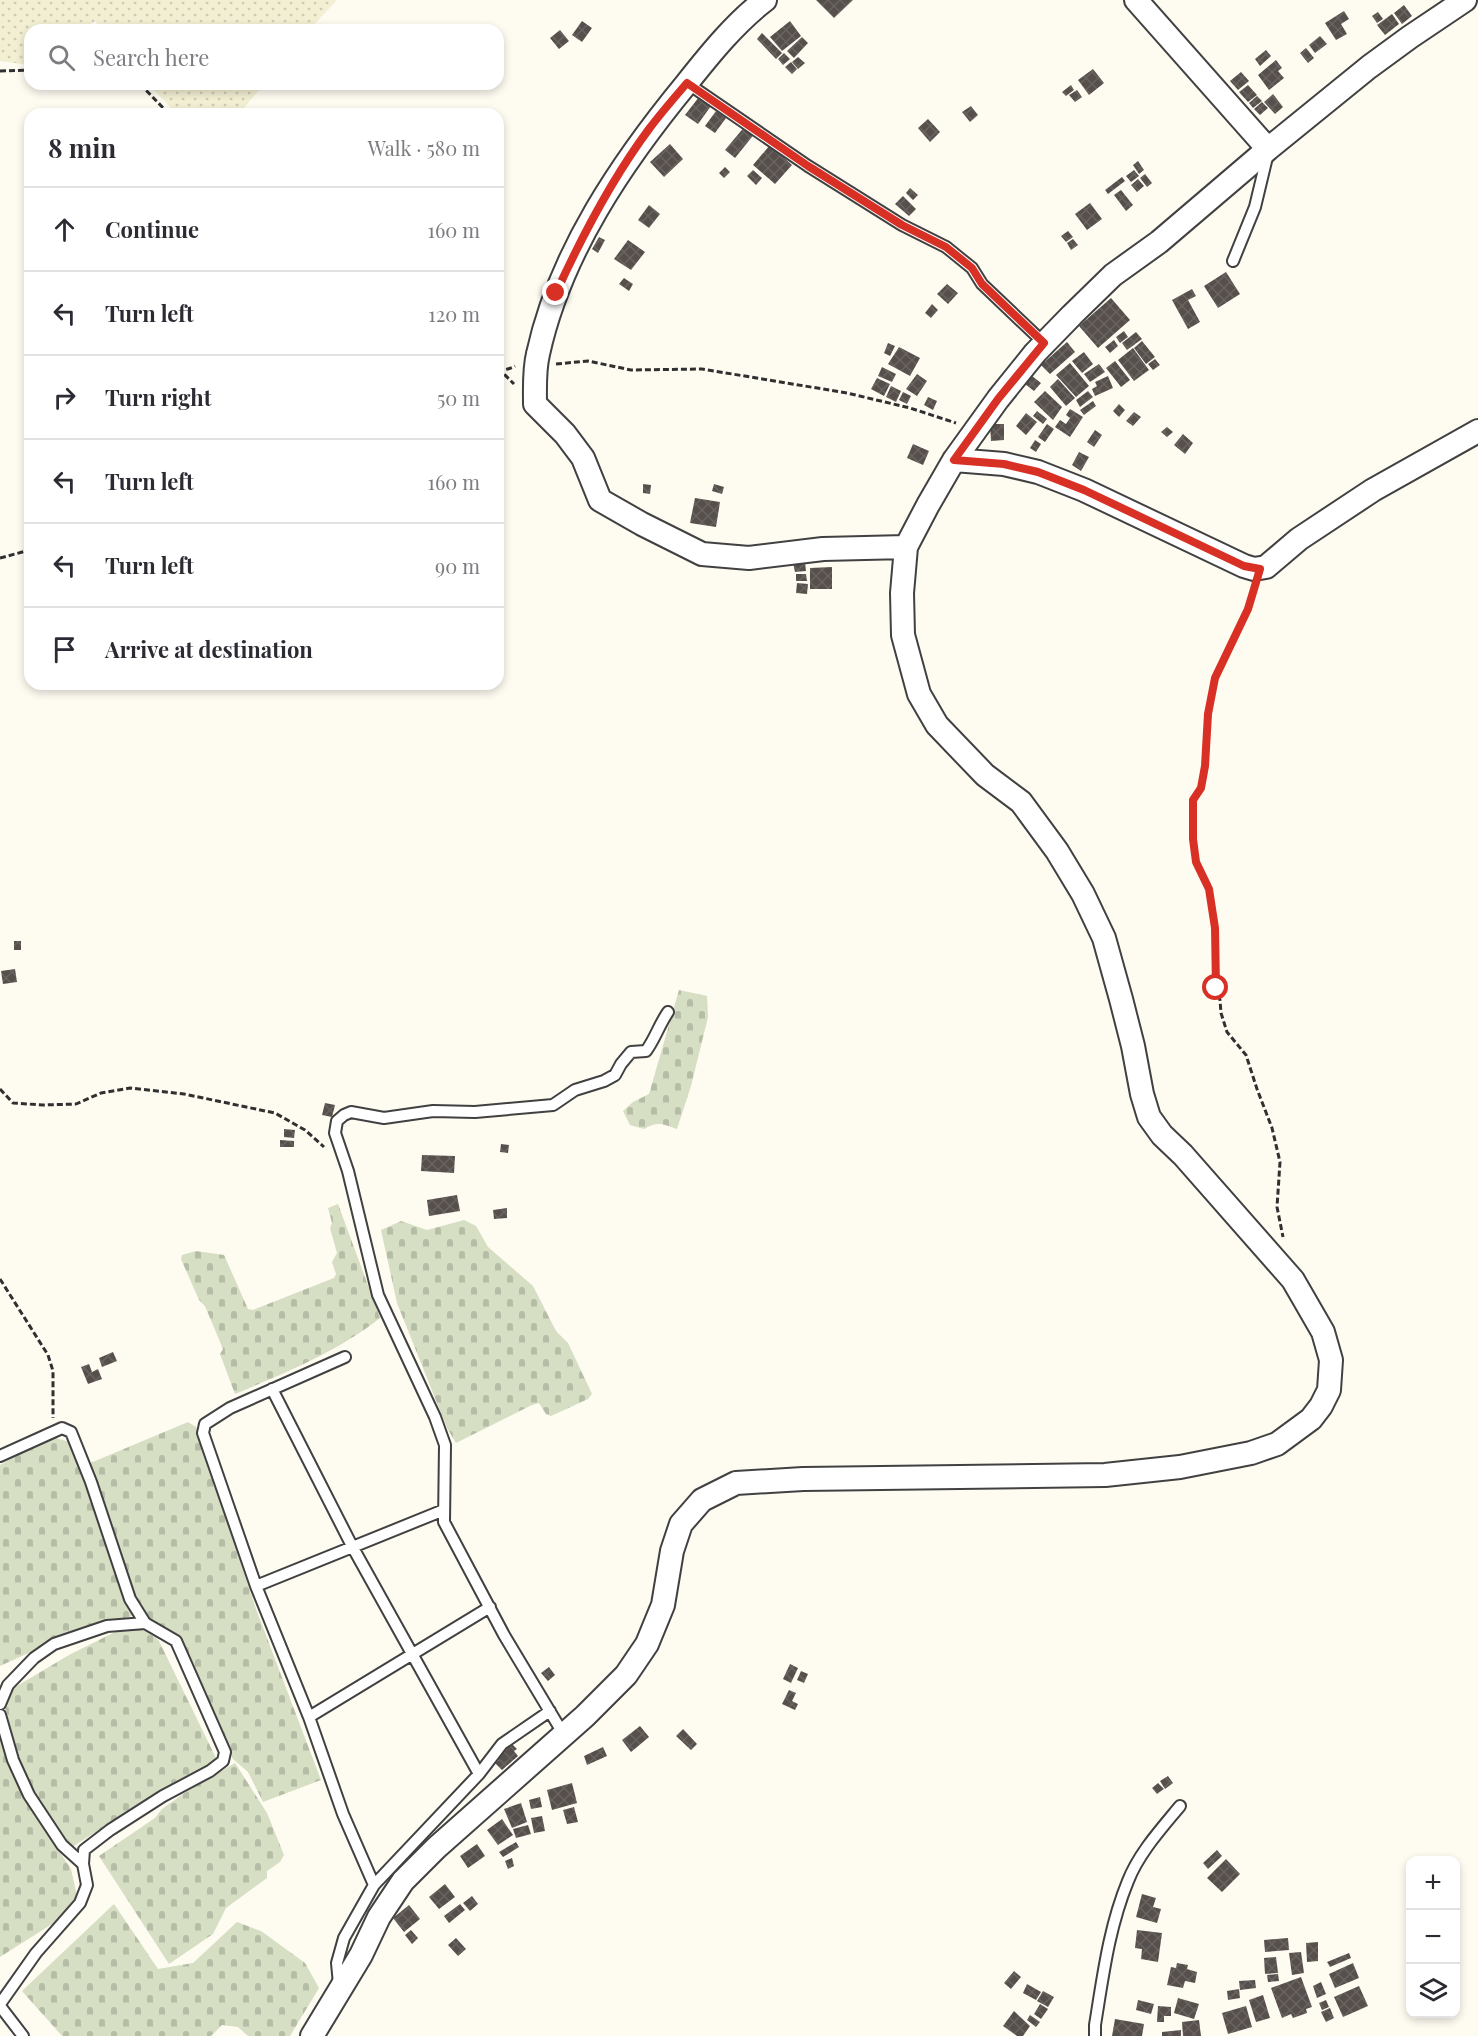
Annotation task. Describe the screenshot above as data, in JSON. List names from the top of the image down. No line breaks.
{"page":{"search":"Search here","heading":["8 min","Walk · 580 m"],"list":[["Continue","160 m"],["Turn left","120 m"],["Turn right","50 m"],["Turn left","160 m"],["Turn left","90 m"],"Arrive at destination"],"map_buttons":["+","−"]}}
